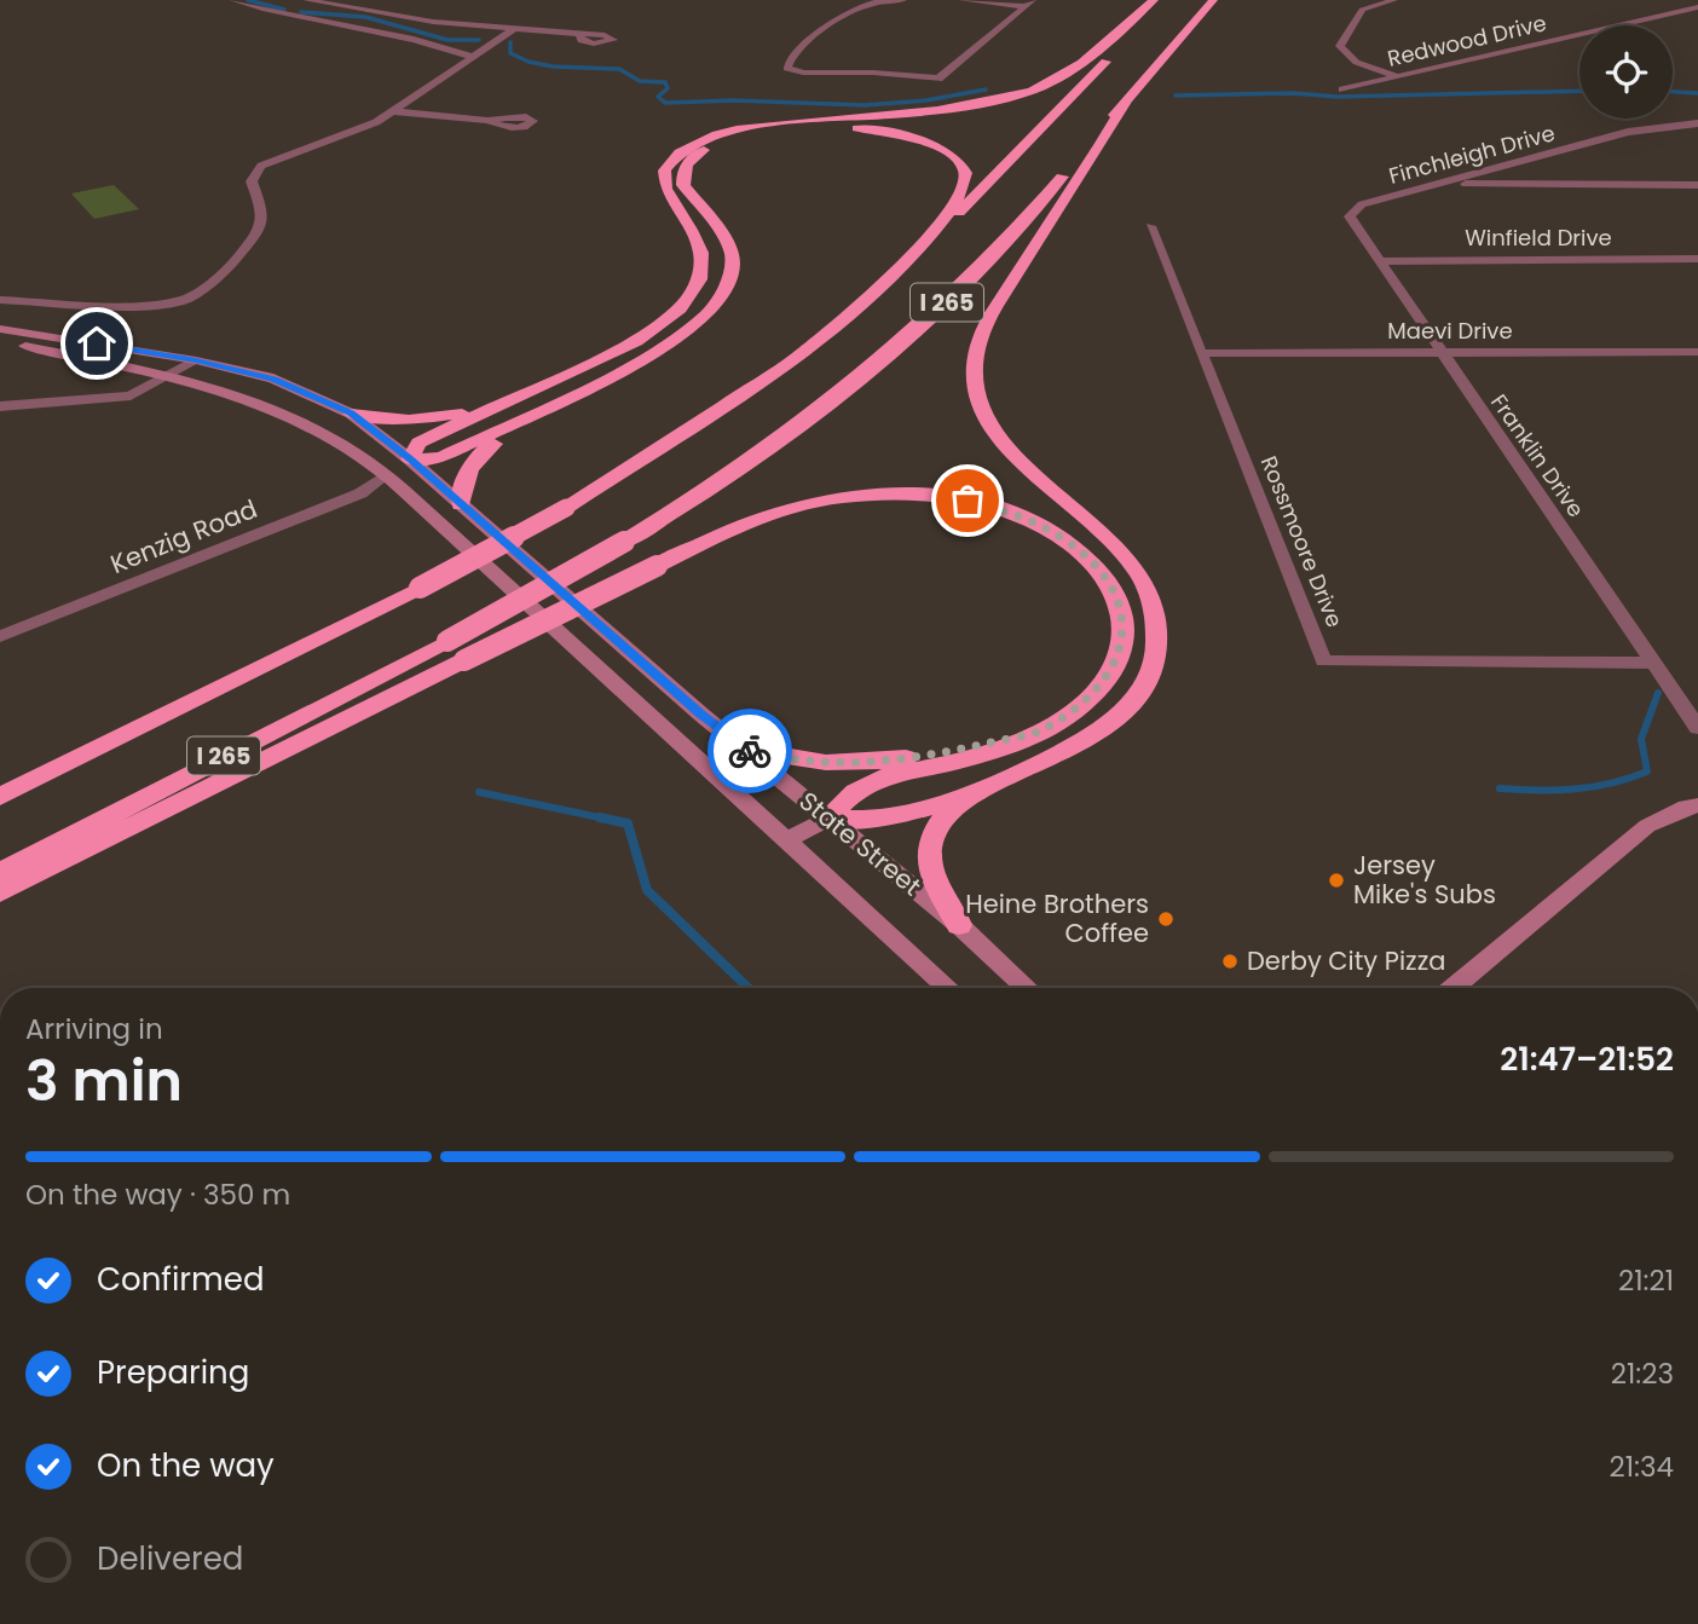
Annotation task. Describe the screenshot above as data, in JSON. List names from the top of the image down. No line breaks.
{"streets":{"highway":["I 265"],"main road":["State Street"],"street":["Redwood Drive","Finchleigh Drive","Winfield Drive","Maevi Drive","Franklin Drive","Kenzig Road","Rossmoore Drive"]},"crossings":[["Finchleigh Drive","Franklin Drive"],["Winfield Drive","Franklin Drive"],["Maevi Drive","Franklin Drive"],["Maevi Drive","Rossmoore Drive"],["Franklin Drive","Rossmoore Drive"],["Kenzig Road","State Street"]],"places":["Jersey Mike's Subs","Heine Brothers Coffee","Derby City Pizza"],"page":{"heading":["3 min","Arriving in","21:47–21:52"],"bar":"On the way · 350 m","list":[["Confirmed","21:21"],["Preparing","21:23"],["On the way","21:34"],"Delivered"]}}
